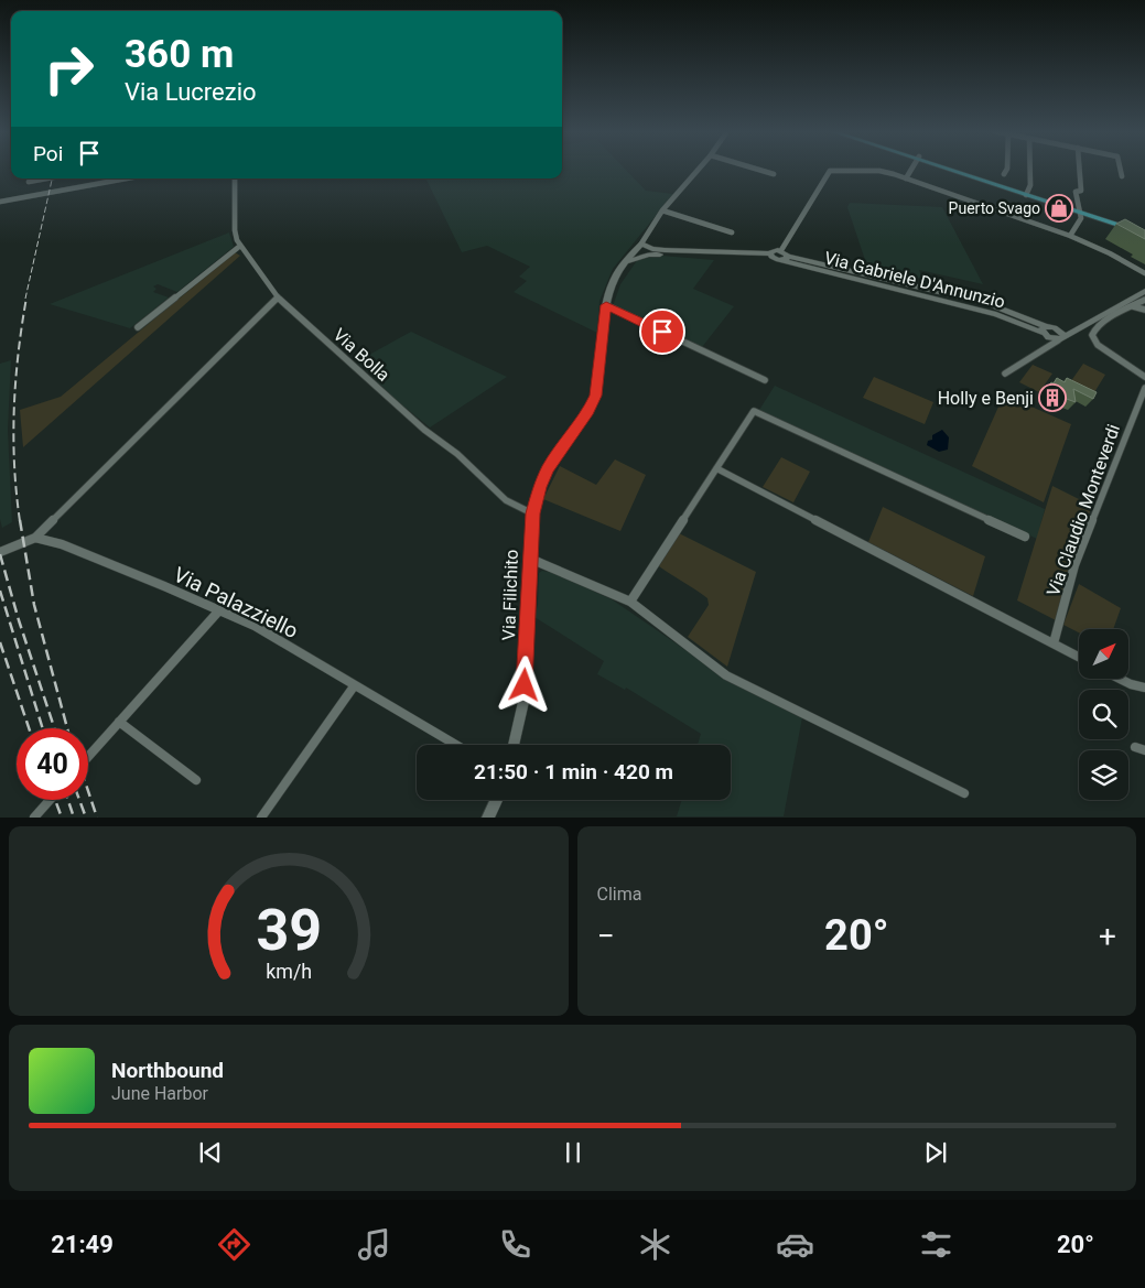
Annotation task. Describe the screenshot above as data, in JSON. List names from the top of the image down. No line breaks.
{"streets":{"street":["Via Gabriele D'Annunzio","Via Bolla","Via Claudio Monteverdi","Via Filichito","Via Palazziello"]},"crossings":[["Via Gabriele D'Annunzio","Via Filichito"],["Via Bolla","Via Filichito"]],"places":{"shop":["Puerto Svago"],"building":["Holly e Benji"]},"north":"top right","page":{"turn":["360 m","Via Lucrezio"],"then":"Poi","limit":"40","trip":"21:50 · 1 min · 420 m","tile":"Clima","heat":["−","20°","+"],"song":["Northbound","June Harbor"],"tabs":["21:49","20°"],"gauge":["39","km/h"]}}
